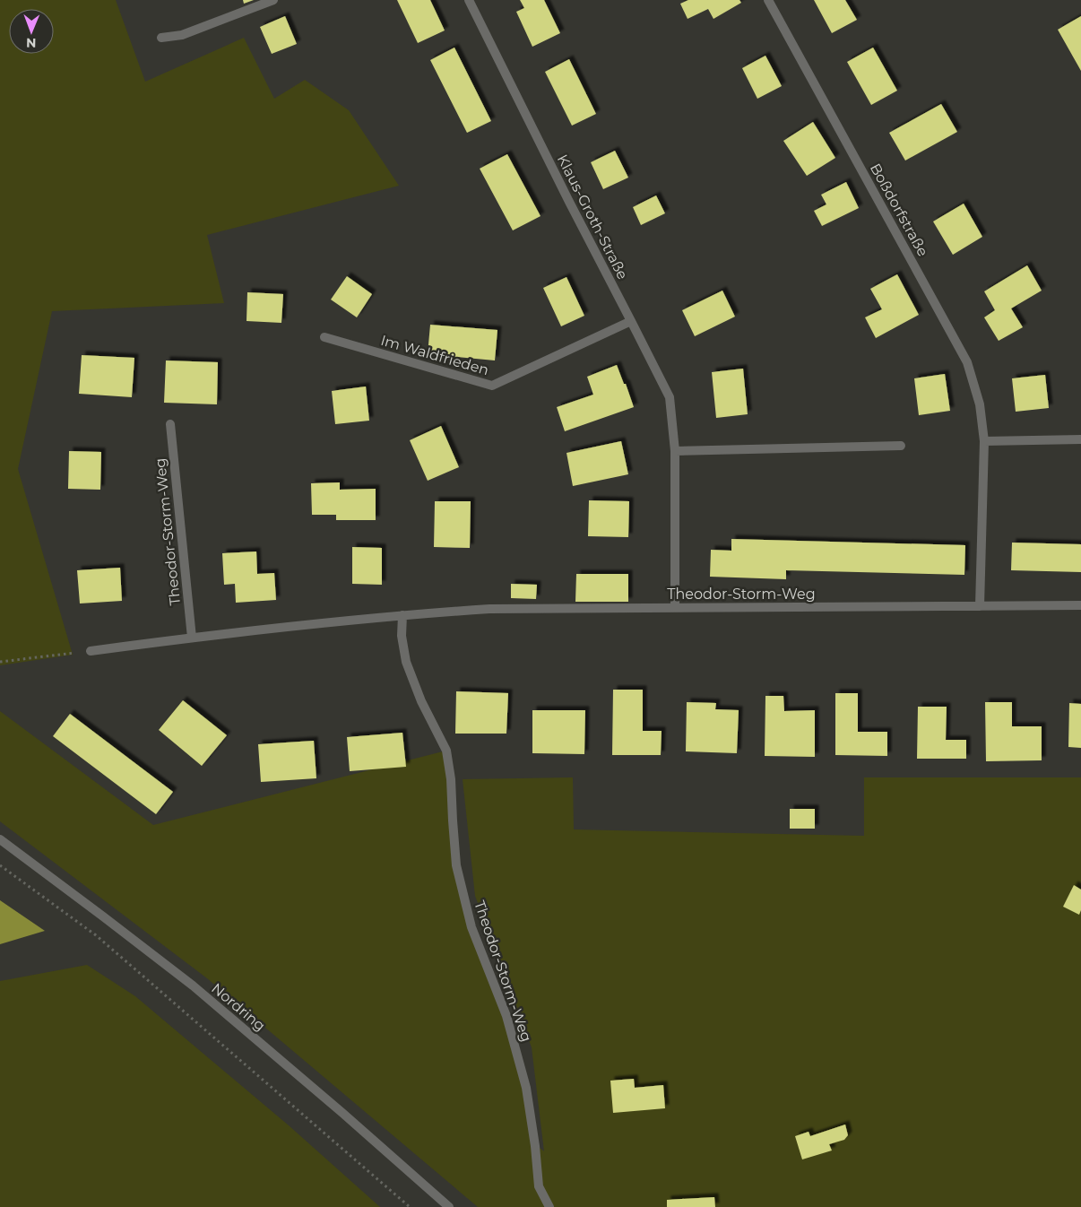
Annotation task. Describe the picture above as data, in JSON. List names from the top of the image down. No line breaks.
{"streets":{"street":["Boßdorfstraße","Klaus-Groth-Straße","Im Waldfrieden","Theodor-Storm-Weg","Nordring"]},"crossings":[["Boßdorfstraße","Theodor-Storm-Weg"],["Klaus-Groth-Straße","Im Waldfrieden"],["Klaus-Groth-Straße","Theodor-Storm-Weg"]],"north":"bottom"}
